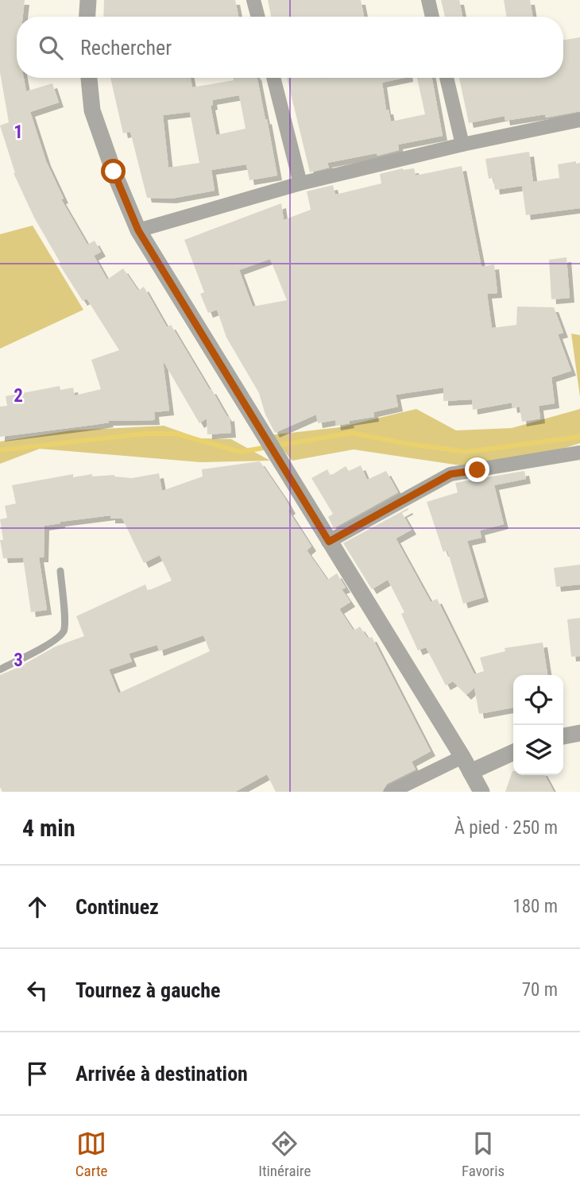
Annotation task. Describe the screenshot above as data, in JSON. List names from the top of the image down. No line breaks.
{"page":{"search":"Rechercher","heading":["4 min","À pied · 250 m"],"list":[["Continuez","180 m"],["Tournez à gauche","70 m"],"Arrivée à destination"],"nav":["Carte","Itinéraire","Favoris"]},"grid":{"rows":["1","2","3"]}}
